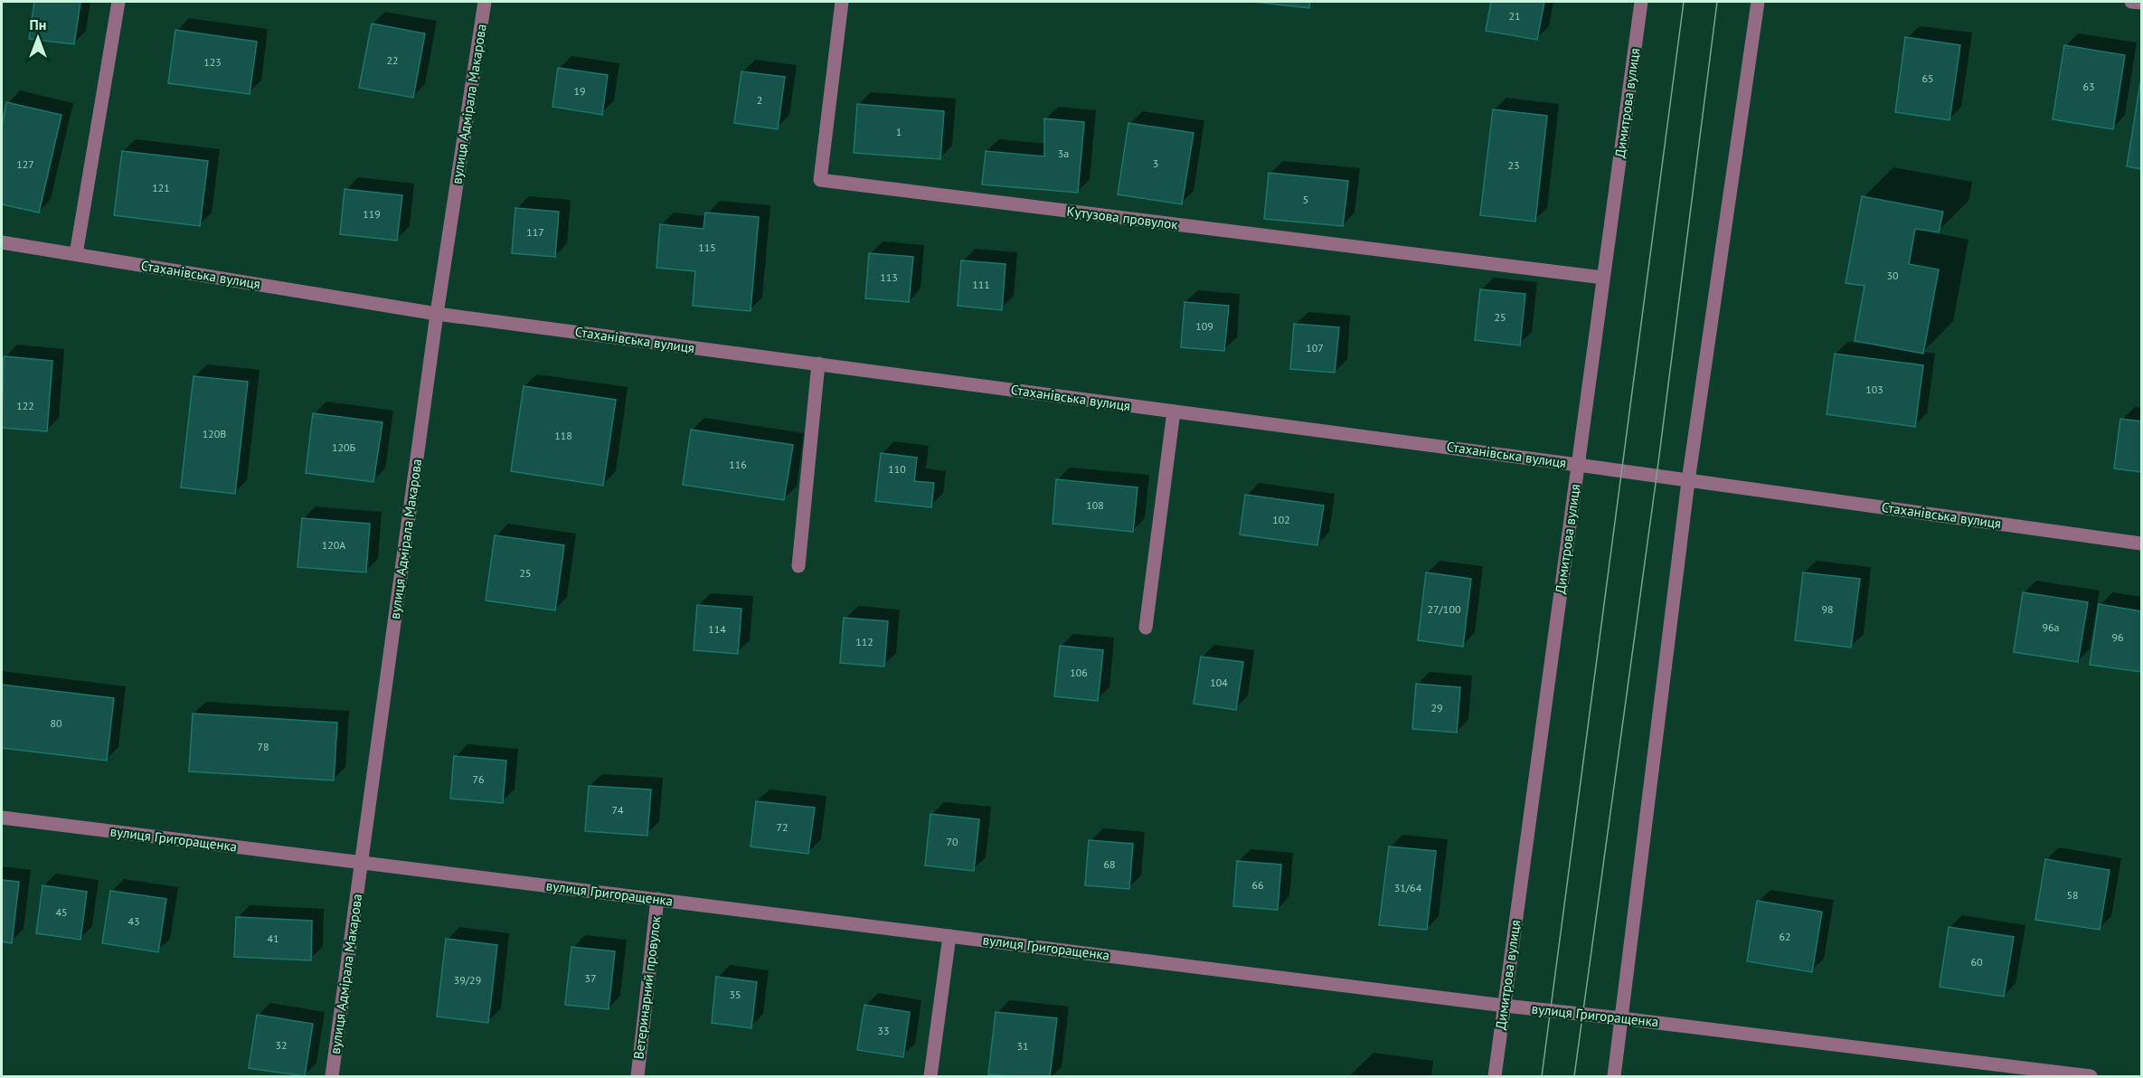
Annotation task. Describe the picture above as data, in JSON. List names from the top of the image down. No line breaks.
{"streets":{"street":["Димитрова вулиця","вулиця Адмірала Макарова","Кутузова провулок","Стаханівська вулиця","вулиця Григоращенка","Ветеринарний провулок"]},"crossings":[["Димитрова вулиця","Кутузова провулок"],["Димитрова вулиця","Стаханівська вулиця"],["Димитрова вулиця","вулиця Григоращенка"],["вулиця Адмірала Макарова","Стаханівська вулиця"],["вулиця Адмірала Макарова","вулиця Григоращенка"],["вулиця Григоращенка","Ветеринарний провулок"]],"house_numbers":["21","22","123","65","63","19","2","1","3а","3","127","23","121","5","119","117","115","30","113","111","25","109","107","103","122","120В","118","120Б","116","110","108","102","120А","25","27/100","98","96а","114","96","112","106","104","29","80","78","76","74","72","70","68","66","31/64","58","45","43","62","41","60","37","39/29","35","33","32","31"],"north":"top"}
